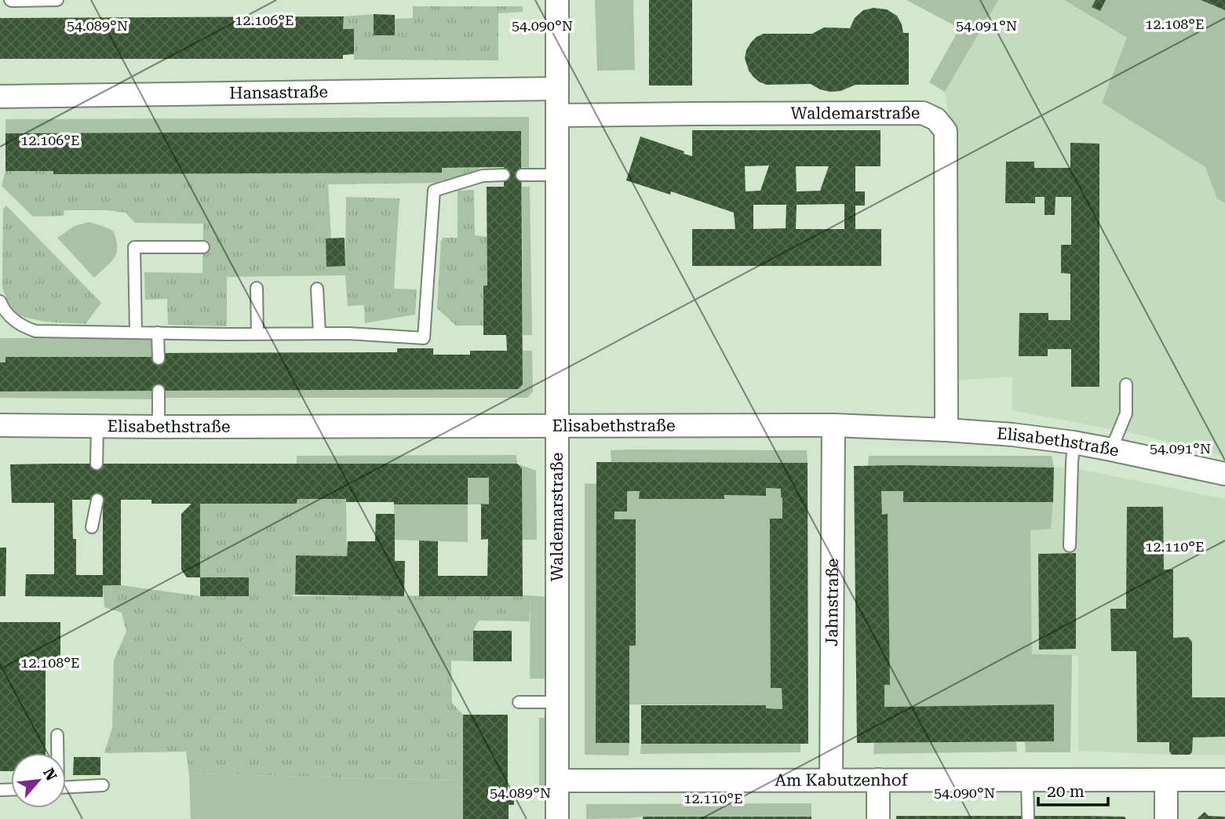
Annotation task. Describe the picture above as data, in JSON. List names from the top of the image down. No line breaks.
{"streets":{"street":["Hansastraße","Waldemarstraße","Elisabethstraße","Jahnstraße","Am Kabutzenhof"]},"crossings":[["Hansastraße","Waldemarstraße"],["Waldemarstraße","Elisabethstraße"],["Waldemarstraße","Am Kabutzenhof"],["Elisabethstraße","Jahnstraße"],["Jahnstraße","Am Kabutzenhof"]],"scale_bar":"20 m","north":"top right","coordinates":["12.106°E","12.108°E","54.089°N","54.090°N","54.091°N","12.110°E"]}
